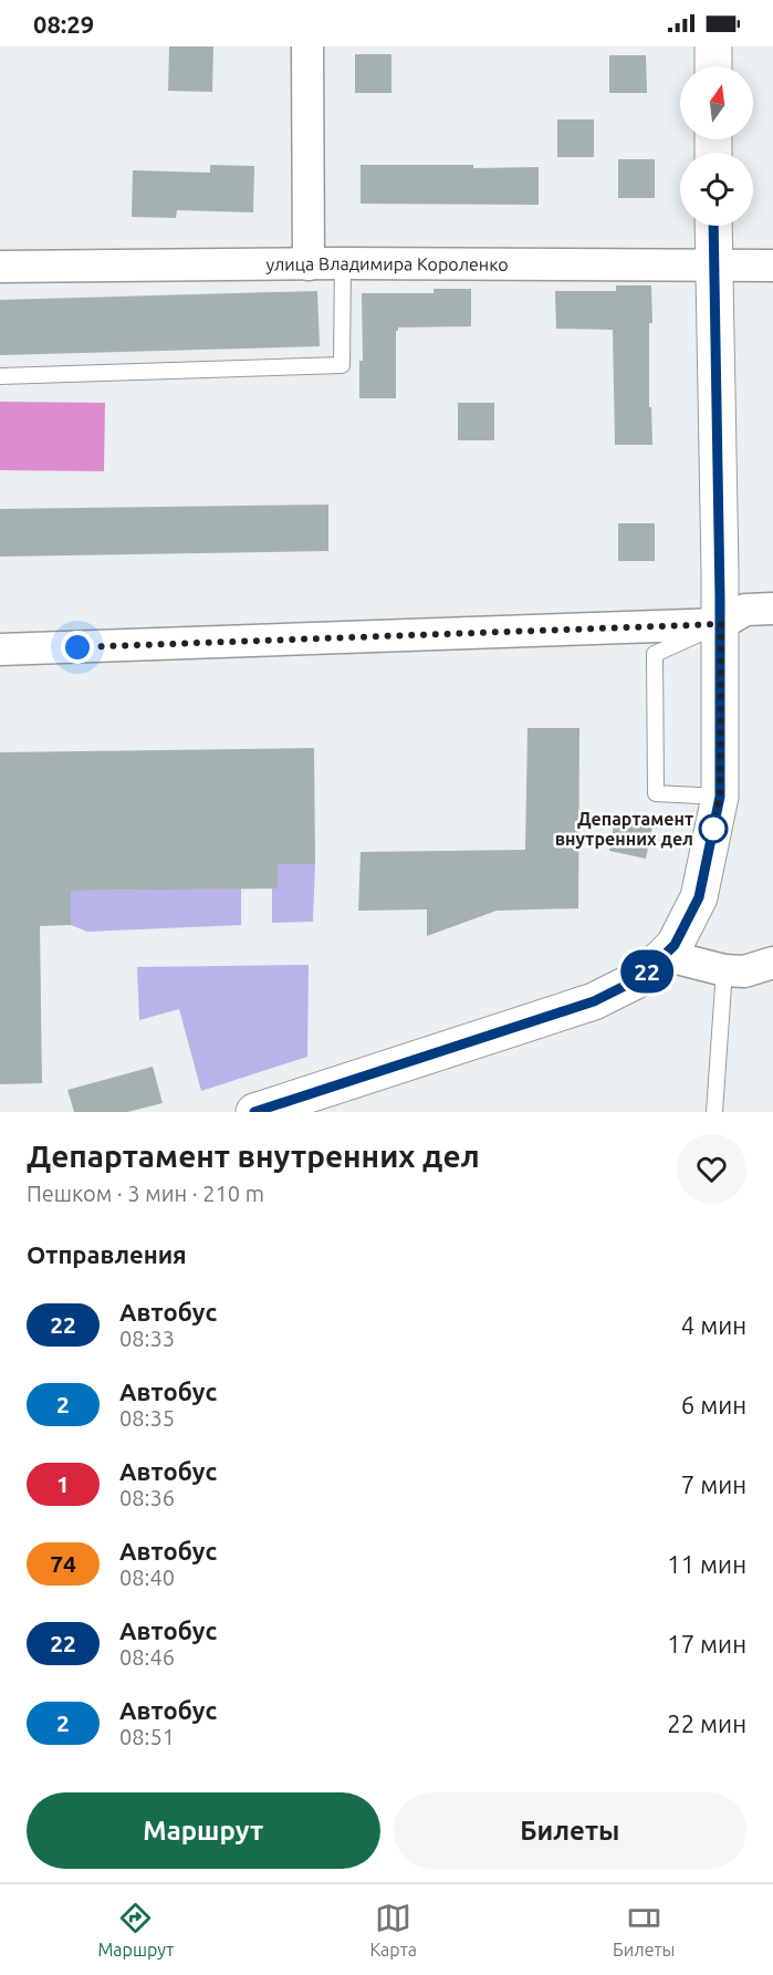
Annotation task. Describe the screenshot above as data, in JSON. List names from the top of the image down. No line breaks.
{"streets":{"street":["улица Владимира Короленко"]},"places":["Департамент внутренних дел"],"lines":["bus line 22"],"north":"top","page":{"status":"08:29","on_map":"22","heading":[["Департамент внутренних дел","Пешком · 3 мин · 210 m"],"Отправления"],"list":[{"mark":"22","name":"Автобус","note":"08:33","value":"4 мин"},{"mark":"2","name":"Автобус","note":"08:35","value":"6 мин"},{"mark":"1","name":"Автобус","note":"08:36","value":"7 мин"},{"mark":"74","name":"Автобус","note":"08:40","value":"11 мин"},{"mark":"22","name":"Автобус","note":"08:46","value":"17 мин"},{"mark":"2","name":"Автобус","note":"08:51","value":"22 мин"}],"buttons":["Маршрут","Билеты"],"tabs":["Маршрут","Карта","Билеты"]}}
